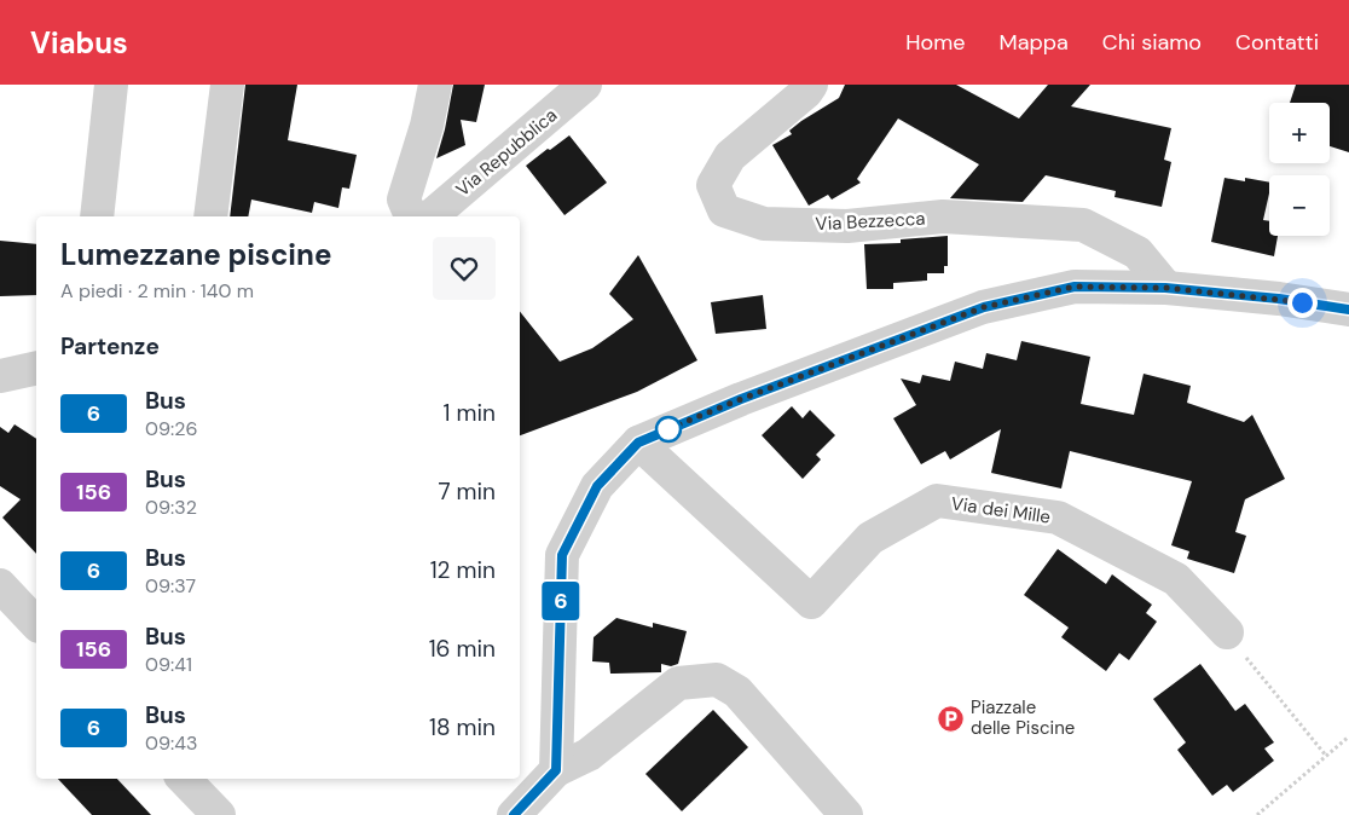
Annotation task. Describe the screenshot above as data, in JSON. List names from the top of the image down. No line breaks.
{"streets":{"street":["Via Repubblica","Via Bezzecca","Via dei Mille"]},"places":{"parking":["Piazzale delle Piscine"]},"lines":["bus line 6"],"page":{"header":"Viabus","nav":["Home","Mappa","Chi siamo","Contatti"],"on_map":"6","map_buttons":["+","−"],"heading":[["Lumezzane piscine","A piedi · 2 min · 140 m"],"Partenze"],"list":[{"mark":"6","name":"Bus","note":"09:26","value":"1 min"},{"mark":"156","name":"Bus","note":"09:32","value":"7 min"},{"mark":"6","name":"Bus","note":"09:37","value":"12 min"},{"mark":"156","name":"Bus","note":"09:41","value":"16 min"},{"mark":"6","name":"Bus","note":"09:43","value":"18 min"}]}}
